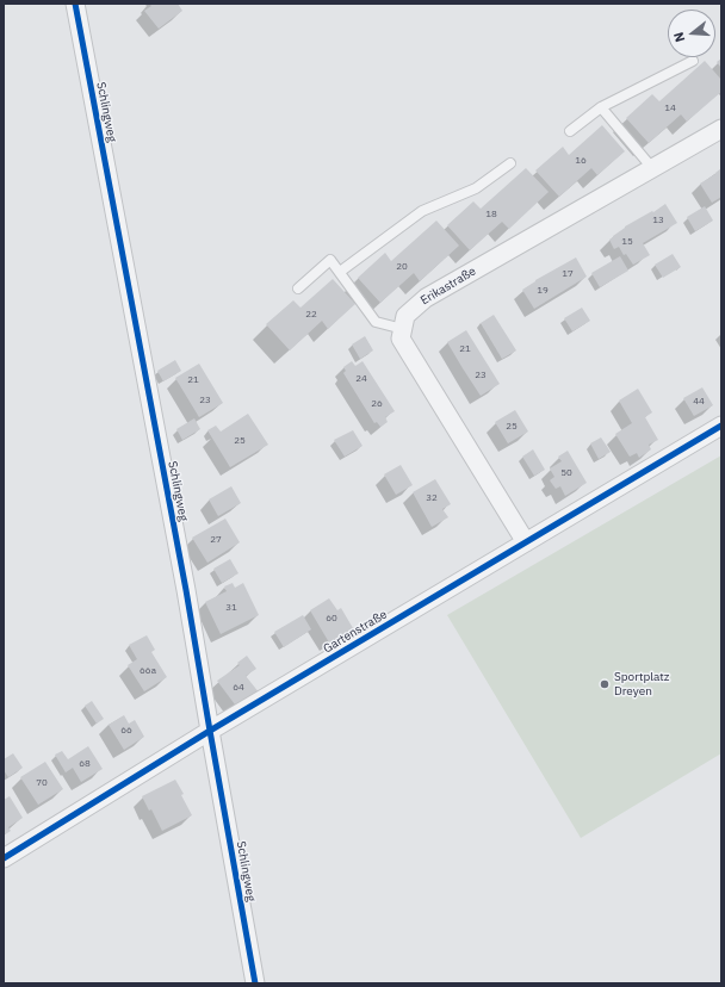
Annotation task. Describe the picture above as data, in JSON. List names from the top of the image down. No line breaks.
{"streets":{"street":["Schlingweg","Erikastraße","Gartenstraße"]},"crossings":[["Schlingweg","Gartenstraße"]],"places":["Sportplatz Dreyen"],"house_numbers":["14","16","18","13","15","20","17","19","22","21","23","24","21","23","44","26","25","25","50","32","27","31","60","66a","64","66","68","70"],"north":"left"}
